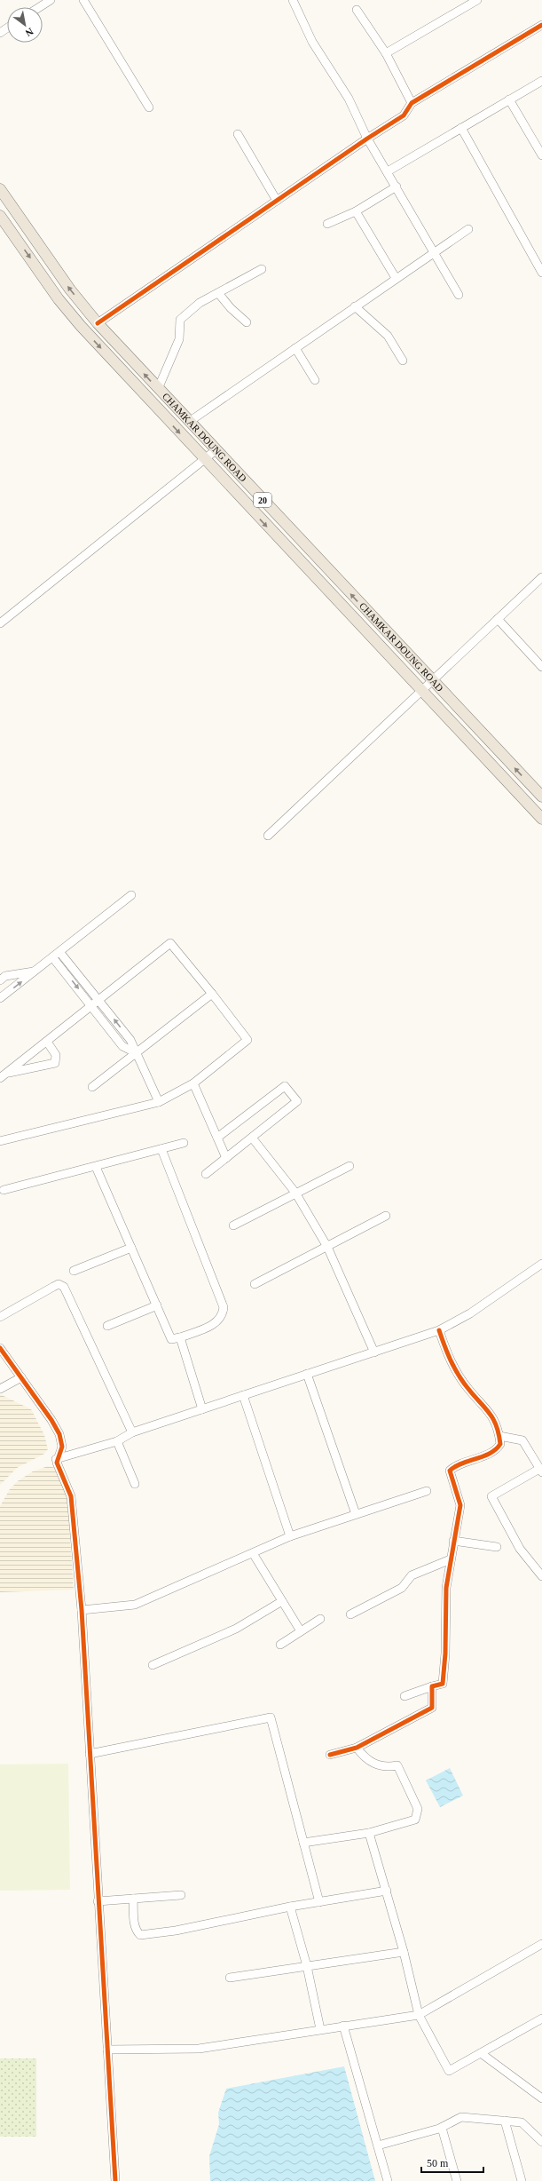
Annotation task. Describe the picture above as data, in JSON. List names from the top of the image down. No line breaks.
{"streets":{"main road":["CHAMKAR DOUNG ROAD","20"]},"scale_bar":"50 m","north":"bottom right"}
